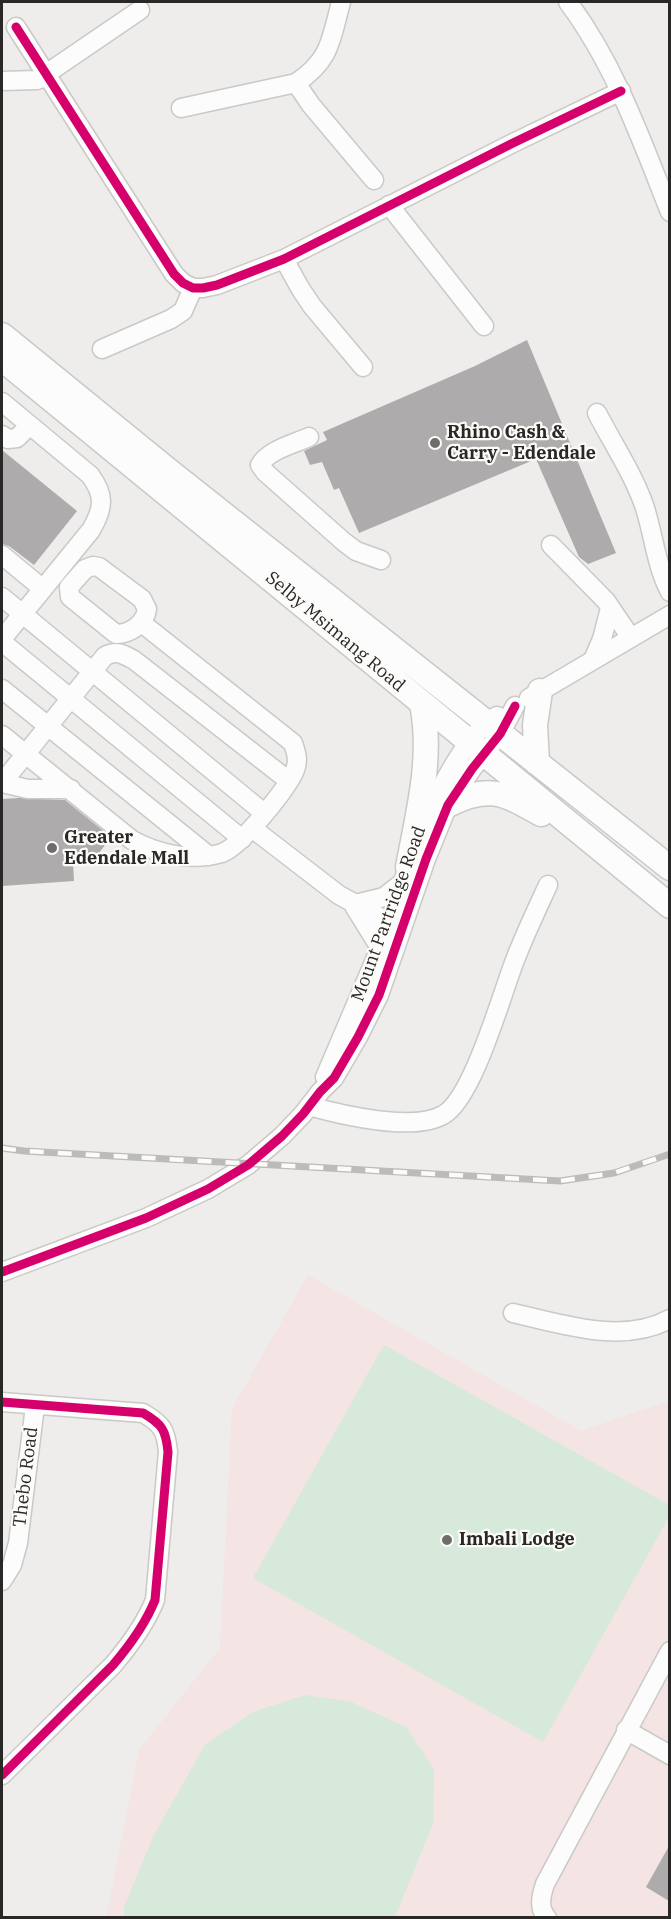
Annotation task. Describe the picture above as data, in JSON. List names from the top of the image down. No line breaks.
{"streets":{"main road":["Selby Msimang Road"],"street":["Mount Partridge Road","Thebo Road"]},"crossings":[["Selby Msimang Road","Mount Partridge Road"]],"places":["Rhino Cash & Carry - Edendale","Greater Edendale Mall","Imbali Lodge"]}
